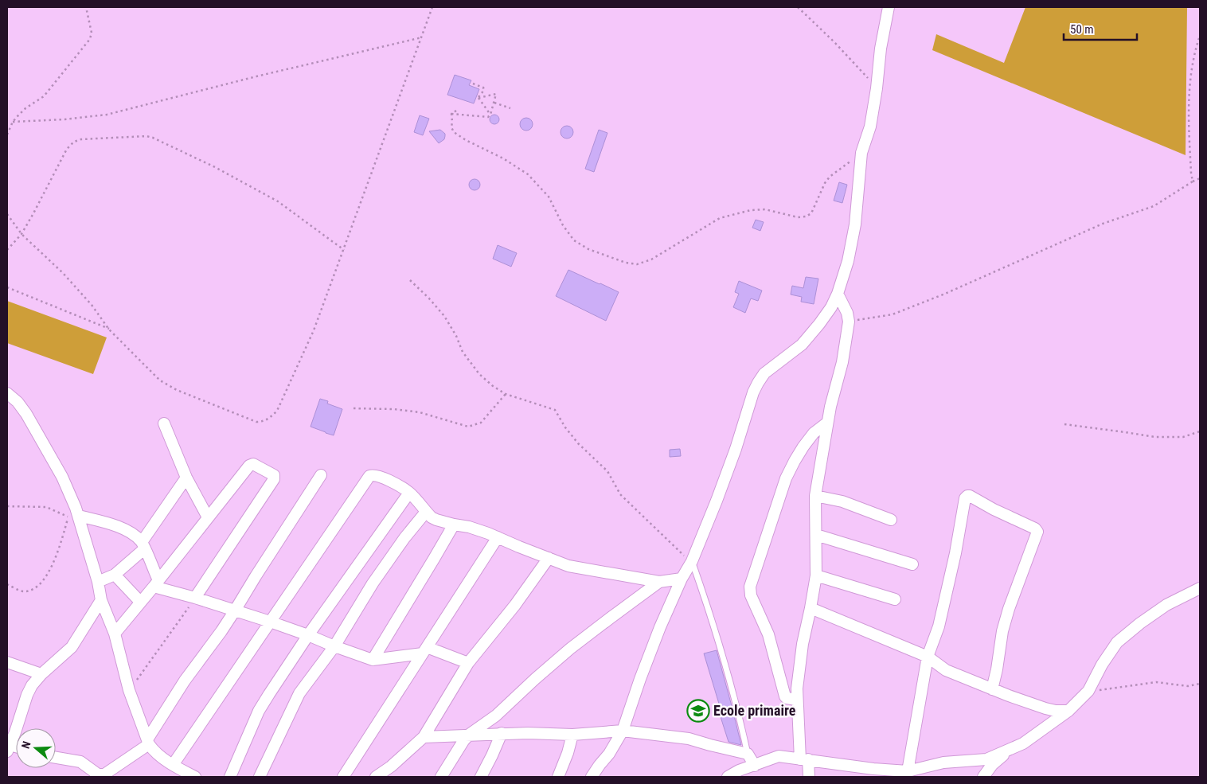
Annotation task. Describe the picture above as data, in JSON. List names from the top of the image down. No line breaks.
{"places":{"school or university":["Ecole primaire"]},"scale_bar":"50 m","north":"left"}
